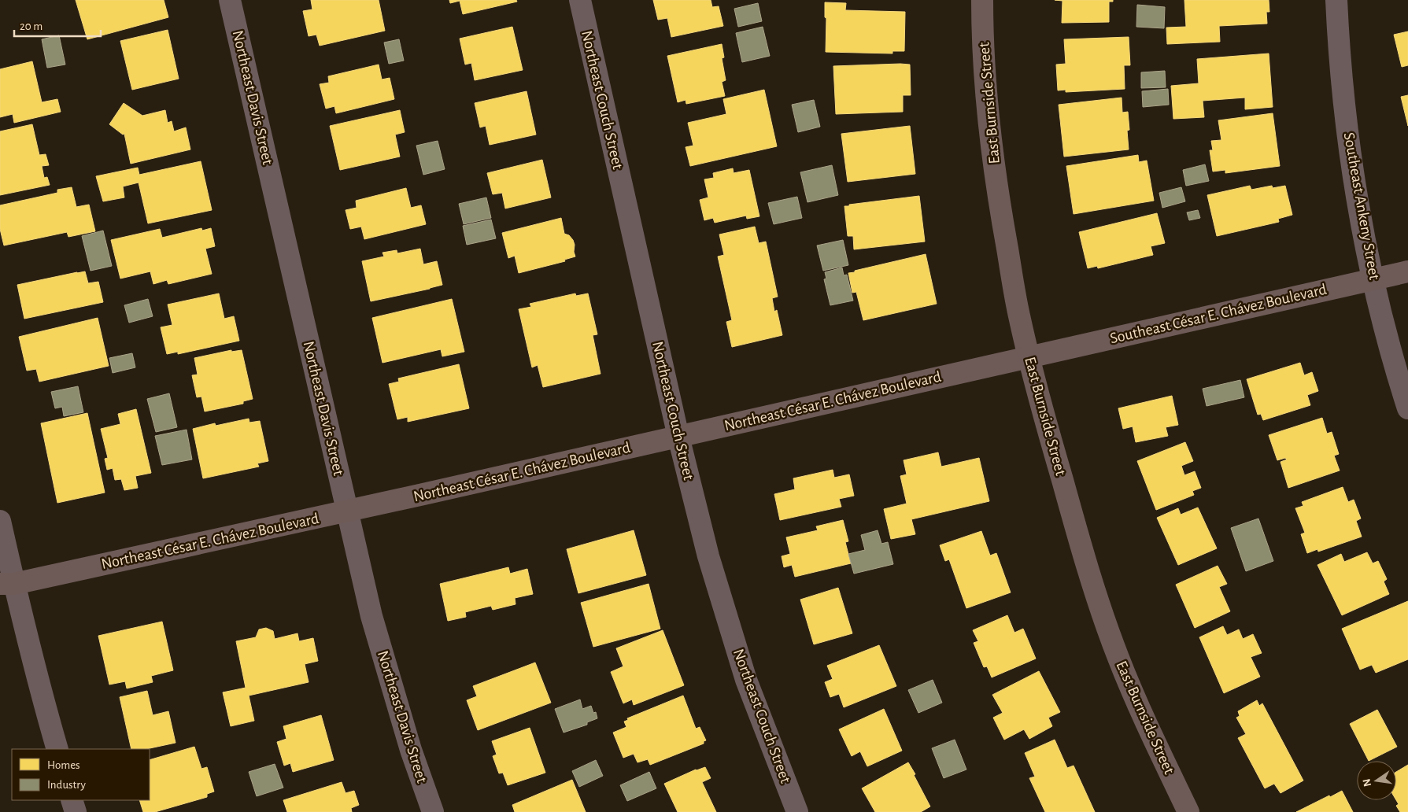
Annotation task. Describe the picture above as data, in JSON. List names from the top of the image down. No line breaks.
{"streets":{"main road":["East Burnside Street","Southeast César E. Chávez Boulevard","Northeast César E. Chávez Boulevard"],"street":["Northeast Davis Street","Northeast Couch Street","Southeast Ankeny Street"]},"crossings":[["Northeast Davis Street","Northeast César E. Chávez Boulevard"],["Northeast Couch Street","Northeast César E. Chávez Boulevard"],["East Burnside Street","Southeast César E. Chávez Boulevard"],["East Burnside Street","Northeast César E. Chávez Boulevard"],["Southeast Ankeny Street","Southeast César E. Chávez Boulevard"],["Southeast César E. Chávez Boulevard","Northeast César E. Chávez Boulevard"]],"legend":["Homes","Industry"],"scale_bar":"20 m","north":"left"}
